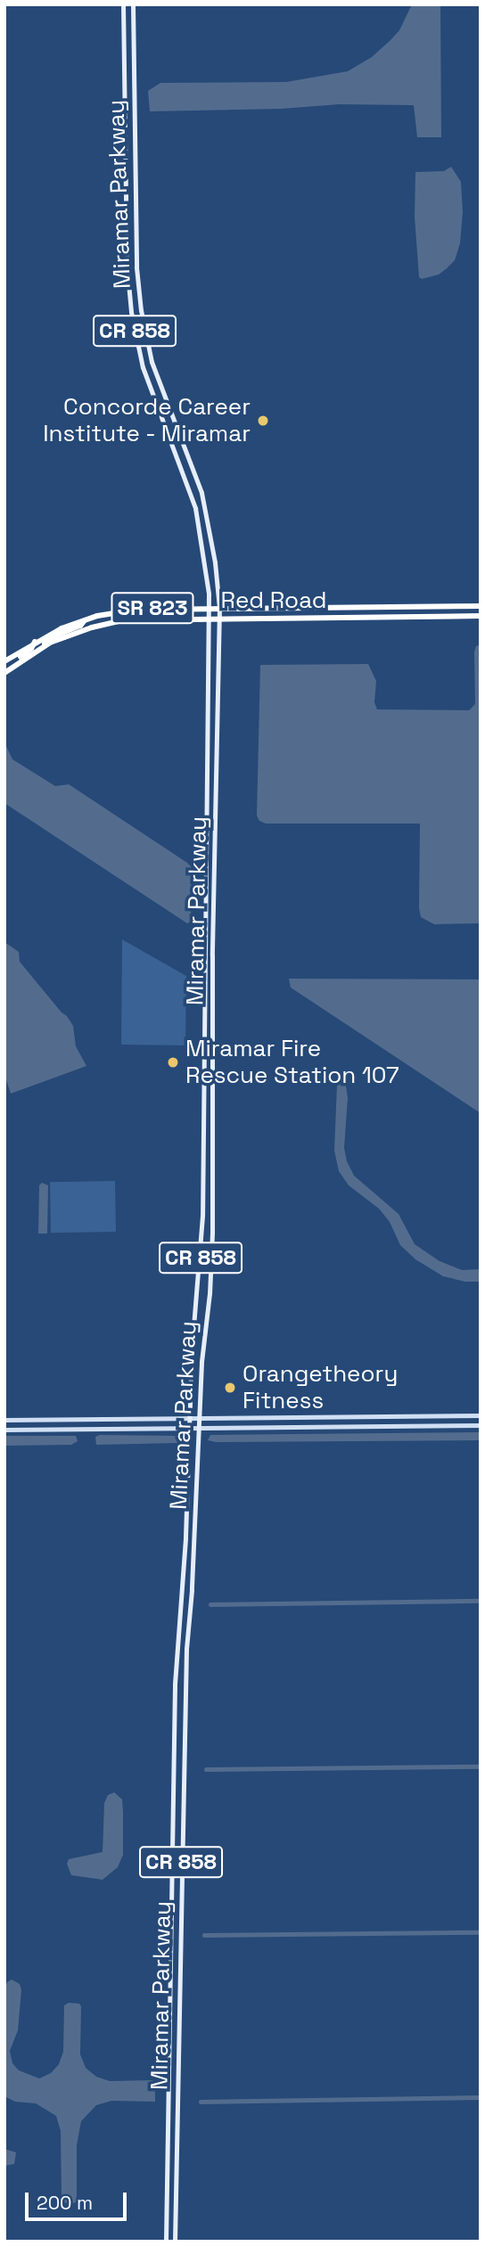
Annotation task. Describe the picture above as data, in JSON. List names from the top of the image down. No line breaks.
{"streets":{"highway":["Red Road","SR 823"],"main road":["Miramar Parkway","CR 858"]},"crossings":[["Miramar Parkway","Red Road"]],"places":["Concorde Career Institute - Miramar","Miramar Fire Rescue Station 107","Orangetheory Fitness"],"scale_bar":"200 m"}
